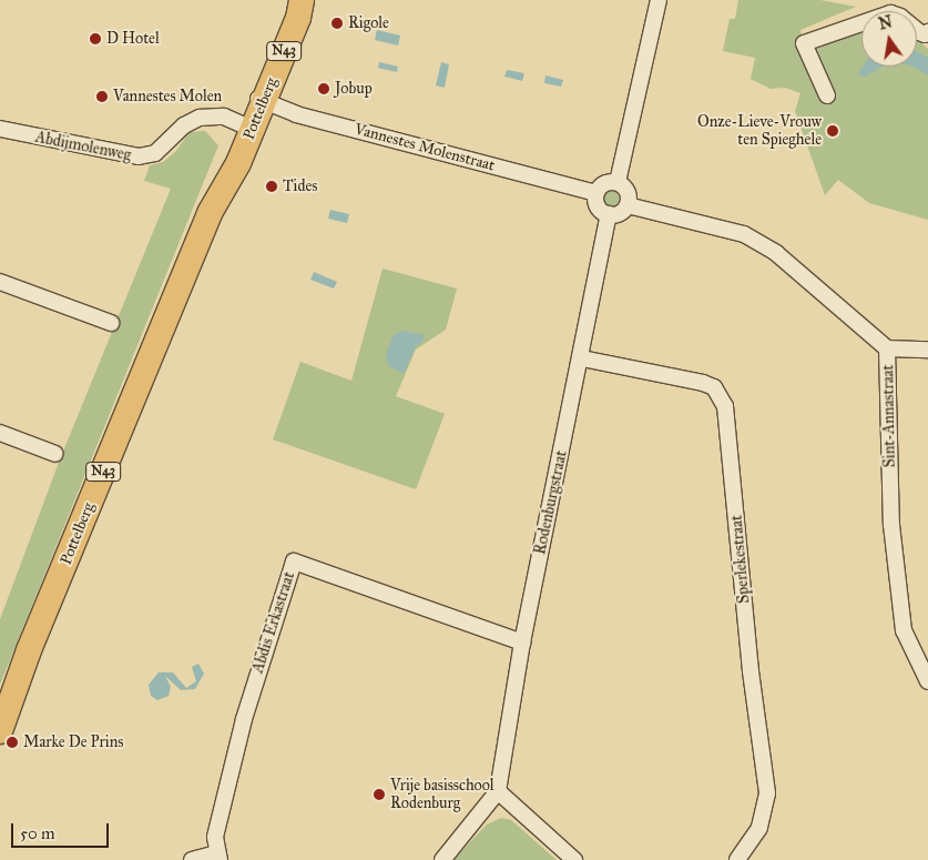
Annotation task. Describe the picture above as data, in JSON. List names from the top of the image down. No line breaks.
{"streets":{"main road":["N43","Pottelberg"],"street":["Abdijmolenweg","Vannestes Molenstraat","Sint-Annastraat","Rodenburgstraat","Sperlekestraat","Abdis Erkastraat"]},"crossings":[["Pottelberg","Abdijmolenweg"],["Pottelberg","Vannestes Molenstraat"],["Vannestes Molenstraat","Sint-Annastraat"],["Vannestes Molenstraat","Rodenburgstraat"],["Sint-Annastraat","Rodenburgstraat"],["Rodenburgstraat","Sperlekestraat"],["Rodenburgstraat","Abdis Erkastraat"]],"places":["Rigole","D Hotel","Jobup","Vannestes Molen","Onze-Lieve-Vrouw ten Spieghele","Tides","Marke De Prins","Vrije basisschool Rodenburg"],"scale_bar":"50 m","north":"top"}
